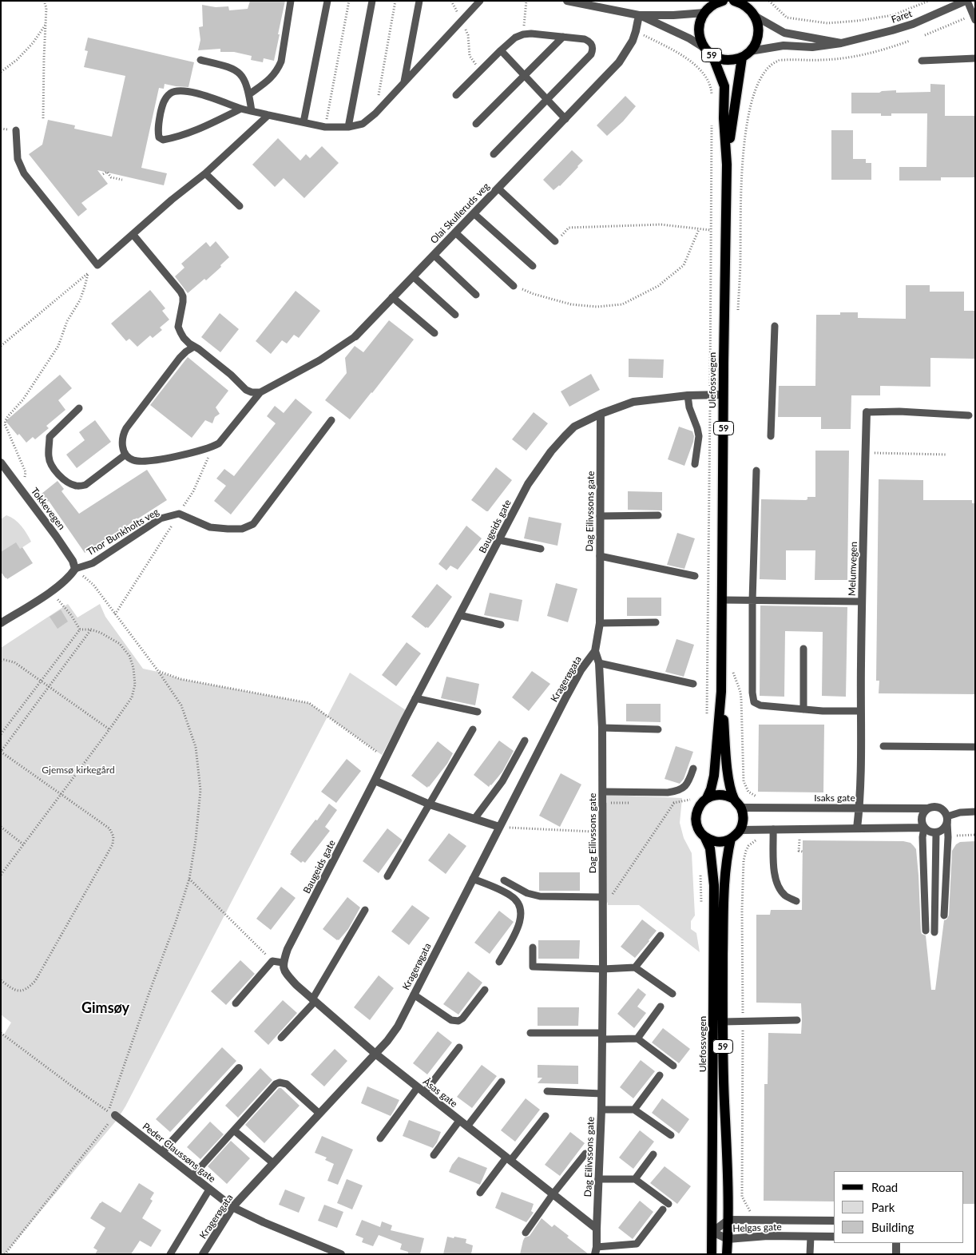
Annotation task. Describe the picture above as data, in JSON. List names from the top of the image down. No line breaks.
{"streets":{"main road":["59","Ulefossvegen"],"street":["Faret","Olai Skulleruds veg","Tokkevegen","Dag Eilivssons gate","Baugeids gate","Thor Bunkholts veg","Melumvegen","Kragerøgata","Isaks gate","Åsas gate","Peder Claussøns gate","Helgas gate"]},"crossings":[["Faret","59"],["Faret","Ulefossvegen"],["59","Ulefossvegen"],["59","Isaks gate"],["Ulefossvegen","Baugeids gate"],["Ulefossvegen","Isaks gate"],["Ulefossvegen","Helgas gate"],["Tokkevegen","Thor Bunkholts veg"],["Dag Eilivssons gate","Baugeids gate"],["Dag Eilivssons gate","Kragerøgata"],["Dag Eilivssons gate","Åsas gate"],["Baugeids gate","Åsas gate"],["Melumvegen","Isaks gate"],["Kragerøgata","Åsas gate"],["Kragerøgata","Peder Claussøns gate"]],"districts":["Gimsøy"],"parks":["Gjemsø kirkegård"],"legend":["Road","Park","Building"]}
